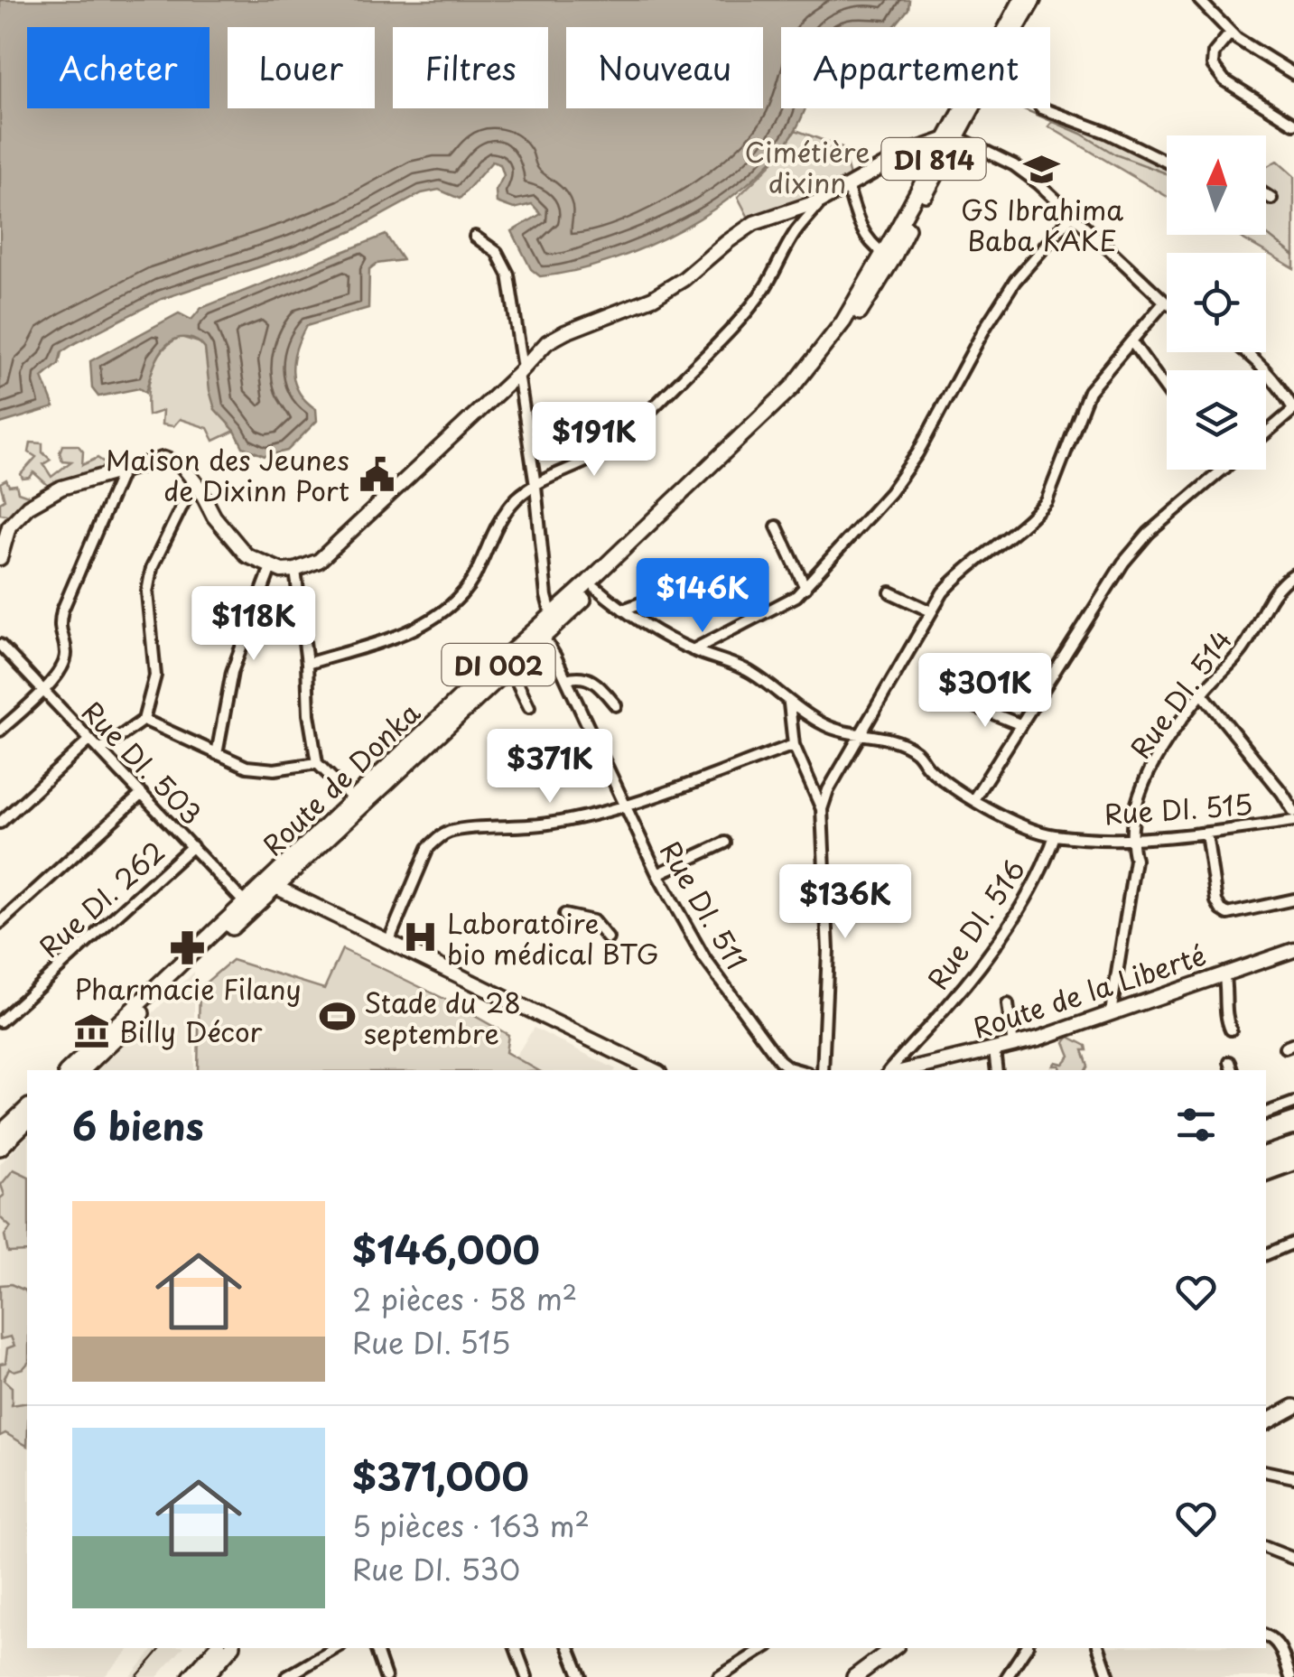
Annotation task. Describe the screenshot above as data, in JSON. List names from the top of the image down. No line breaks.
{"streets":{"main road":["DI 814","DI 002","Route de Donka","Route de la Liberté"],"street":["Rue DI. 514","Rue DI. 503","Rue DI. 515","Rue DI. 262","Rue DI. 511","Rue DI. 516"]},"crossings":[["Rue DI. 514","Rue DI. 515"],["Rue DI. 514","Route de la Liberté"],["Rue DI. 503","Route de Donka"],["Rue DI. 503","Rue DI. 262"],["Route de Donka","Rue DI. 515"],["Route de Donka","Rue DI. 511"],["Rue DI. 515","Rue DI. 516"]],"parks":["Cimétière dixinn"],"places":{"school or university":["GS Ibrahima Baba KAKE"],"public building":["Maison des Jeunes de Dixinn Port"],"hospital":["Laboratoire bio médical BTG"],"pharmacy":["Pharmacie Filany"],"sports":["Stade du 28 septembre"],"museum":["Billy Décor"]},"north":"top","page":{"chip":["Acheter","Louer","Filtres","Nouveau","Appartement"],"price":["$191K","$146K","$118K","$301K","$371K","$136K"],"heading":"6 biens","list":[{"name":"$146,000","note":"2 pièces · 58 m² · Rue DI. 515"},{"name":"$371,000","note":"5 pièces · 163 m² · Rue DI. 530"}]}}
